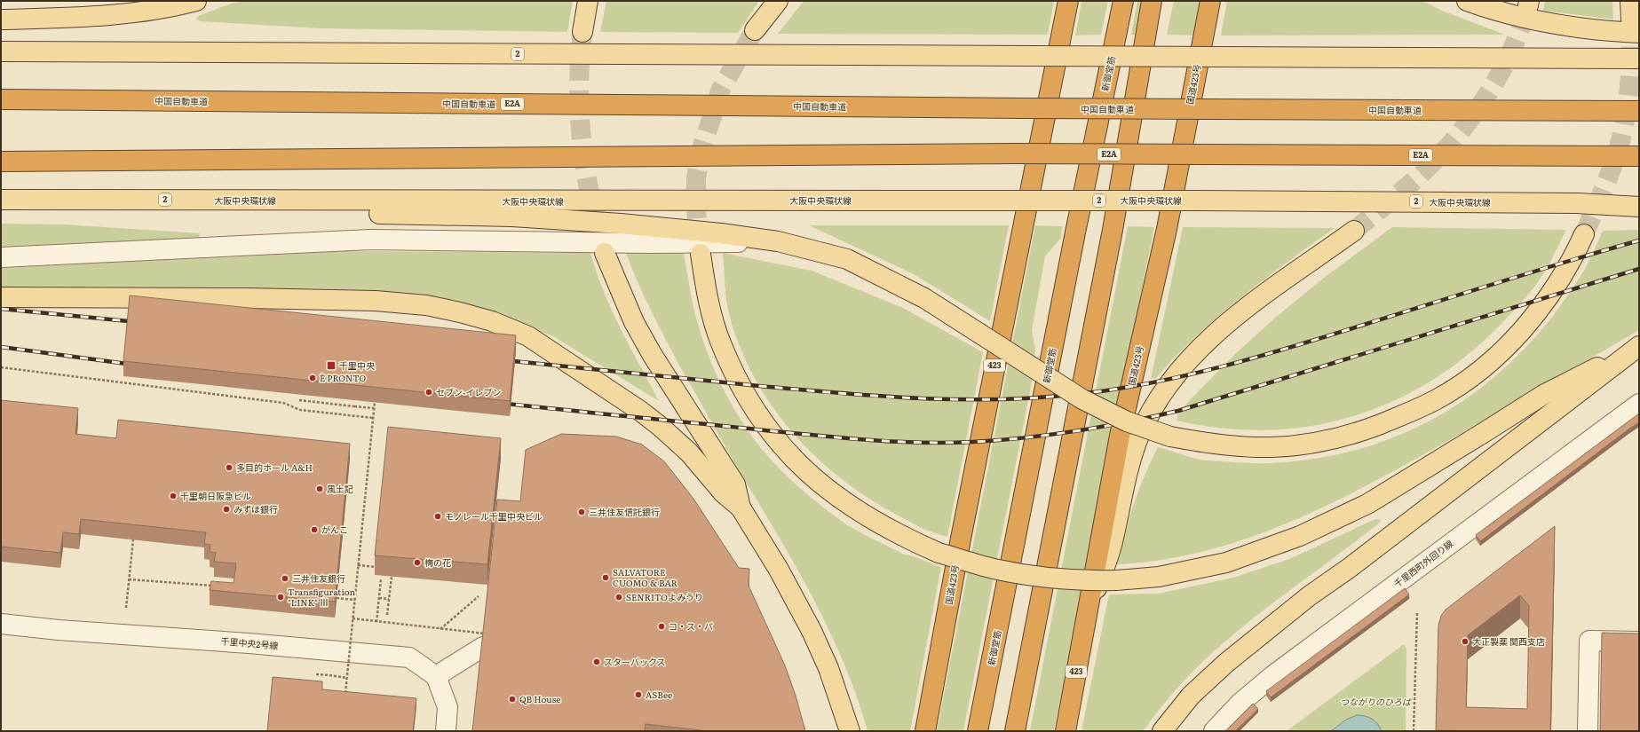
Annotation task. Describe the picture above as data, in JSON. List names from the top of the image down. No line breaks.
{"streets":{"highway":["新御堂筋","国道423号","中国自動車道","E2A","423"],"main road":["2","大阪中央環状線"],"street":["千里西町外回り線","千里中央2号線"]},"parks":["つながりのひろば"],"places":{"transit":["千里中央"],"other":["È PRONTO","セブン-イレブン","多目的ホール A&H","風土記","千里朝日阪急ビル","みずほ銀行","三井住友信託銀行","モノレール千里中央ビル","がんこ","梅の花","SALVATORE CUOMO & BAR","三井住友銀行","Transfiguration \"LINK\" Ⅲ","SENRITOよみうり","コ・ス・パ","大正製薬 関西支店","スターバックス","ASBee","QB House"]}}
